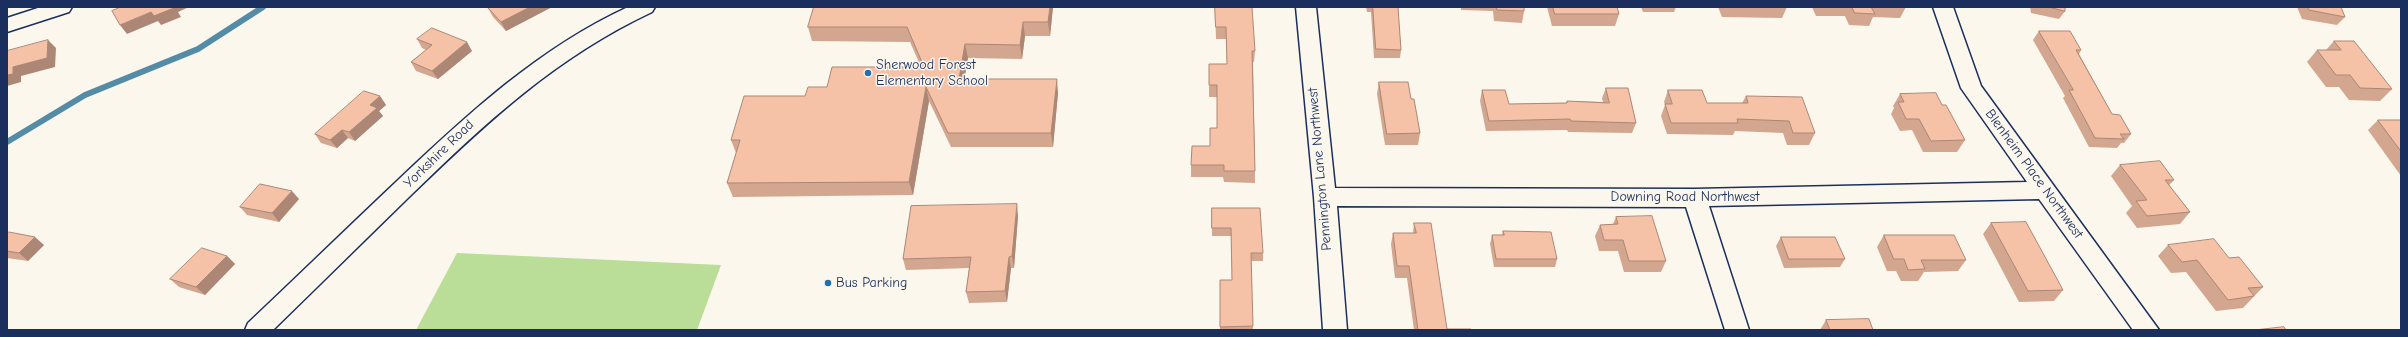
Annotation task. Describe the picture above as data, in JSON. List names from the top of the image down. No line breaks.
{"streets":{"street":["Yorkshire Road","Pennington Lane Northwest","Blenheim Place Northwest","Downing Road Northwest"]},"crossings":[["Pennington Lane Northwest","Downing Road Northwest"],["Blenheim Place Northwest","Downing Road Northwest"]],"places":["Sherwood Forest Elementary School","Bus Parking"]}
